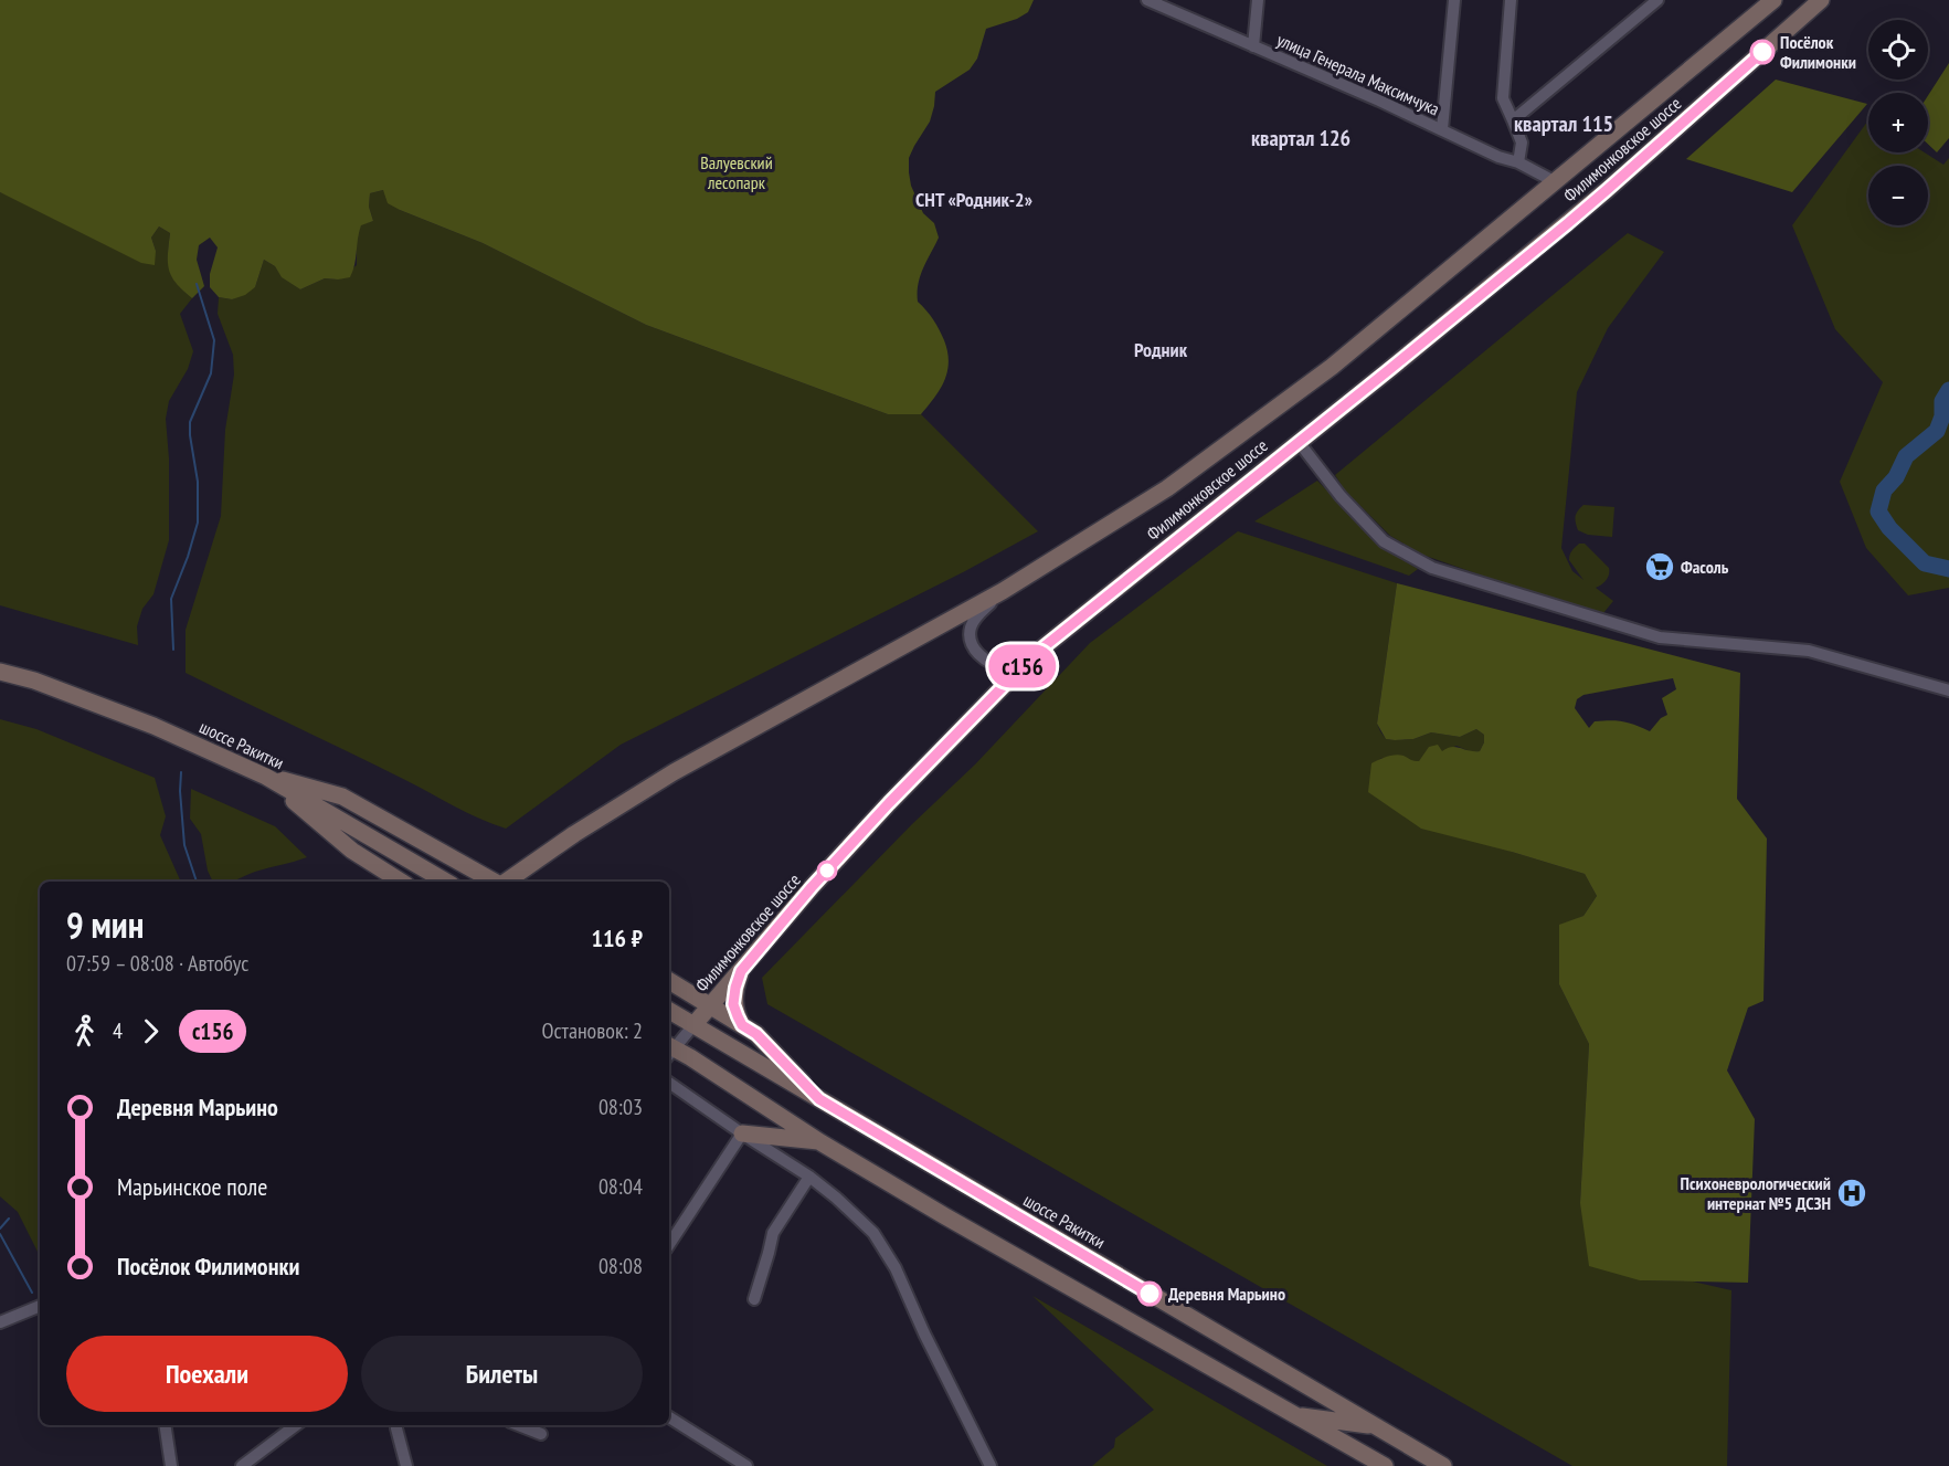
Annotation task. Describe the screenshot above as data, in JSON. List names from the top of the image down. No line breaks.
{"streets":{"main road":["Филимонковское шоссе","шоссе Ракитки"],"street":["улица Генерала Максимчука"]},"crossings":[["улица Генерала Максимчука","Филимонковское шоссе"],["Филимонковское шоссе","шоссе Ракитки"]],"districts":["квартал 115","квартал 126","СНТ «Родник-2»","Родник"],"parks":["Валуевский лесопарк"],"places":{"other":["Посёлок Филимонки","Деревня Марьино"],"supermarket":["Фасоль"],"hospital":["Психоневрологический интернат №5 ДСЗН"]},"lines":["bus line с156"],"page":{"on_map":"с156","map_buttons":["+","−"],"heading":["9 мин","07:59 – 08:08 · Автобус","116 ₽"],"legs":["4","с156","Остановок: 2"],"list":[{"name":"Деревня Марьино","value":"08:03"},{"name":"Марьинское поле","value":"08:04"},{"name":"Посёлок Филимонки","value":"08:08"}],"buttons":["Поехали","Билеты"]}}
